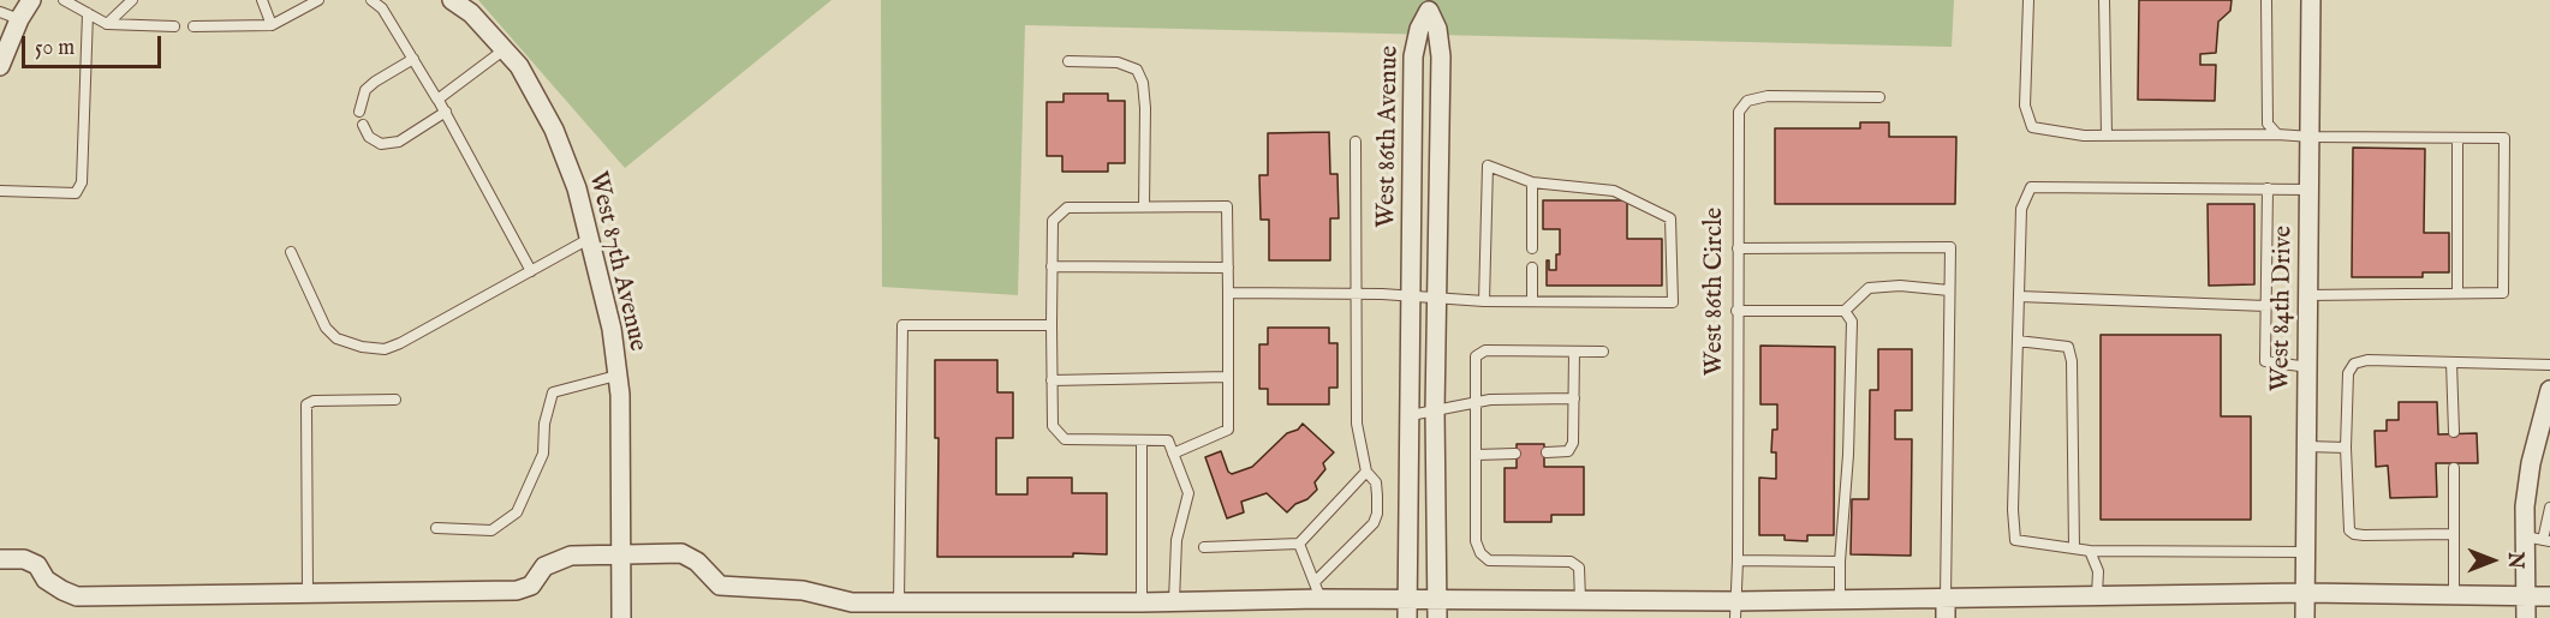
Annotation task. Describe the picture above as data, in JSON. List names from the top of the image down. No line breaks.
{"streets":{"street":["West 86th Avenue","West 87th Avenue","West 84th Drive"],"lane":["West 86th Circle"]},"scale_bar":"50 m","north":"right"}
